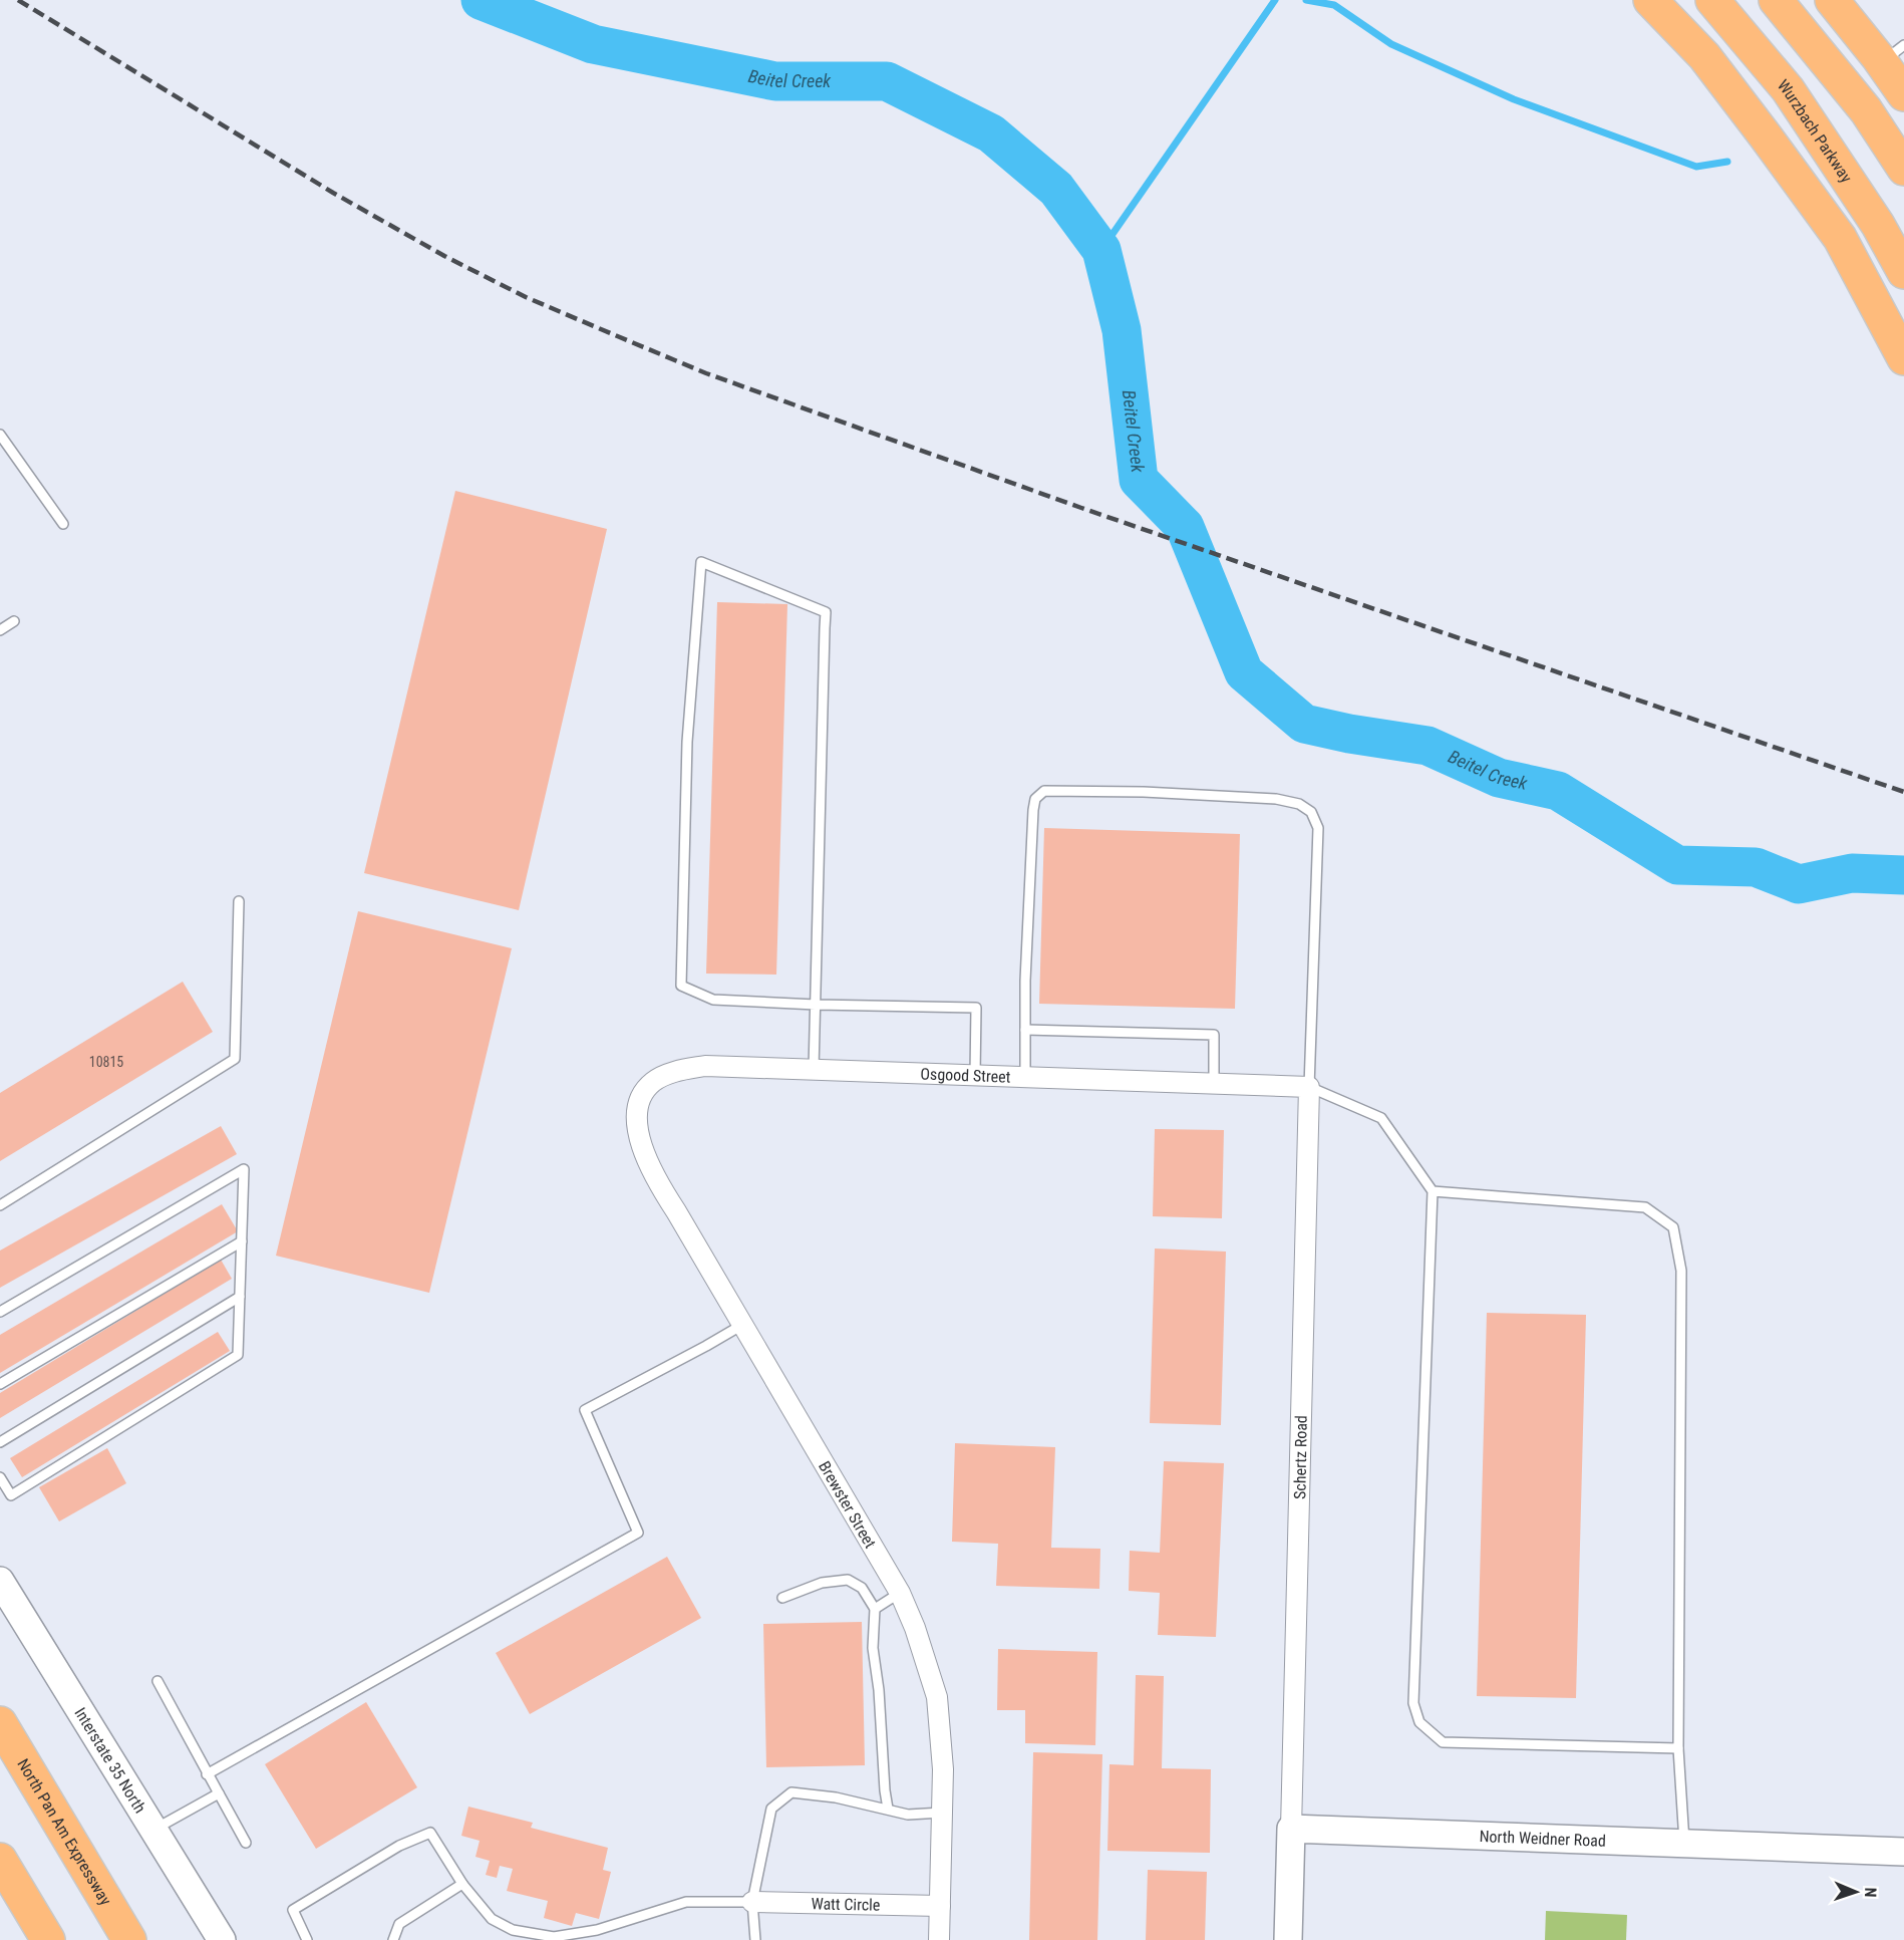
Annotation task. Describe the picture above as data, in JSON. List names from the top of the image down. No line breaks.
{"streets":{"highway":["Wurzbach Parkway","North Pan Am Expressway"],"street":["Osgood Street","Schertz Road","Brewster Street","Interstate 35 North","North Weidner Road","Watt Circle"]},"crossings":[["Osgood Street","Schertz Road"],["Osgood Street","Brewster Street"],["Schertz Road","North Weidner Road"],["Brewster Street","Watt Circle"]],"water":["Beitel Creek"],"house_numbers":["10815"],"north":"right"}
